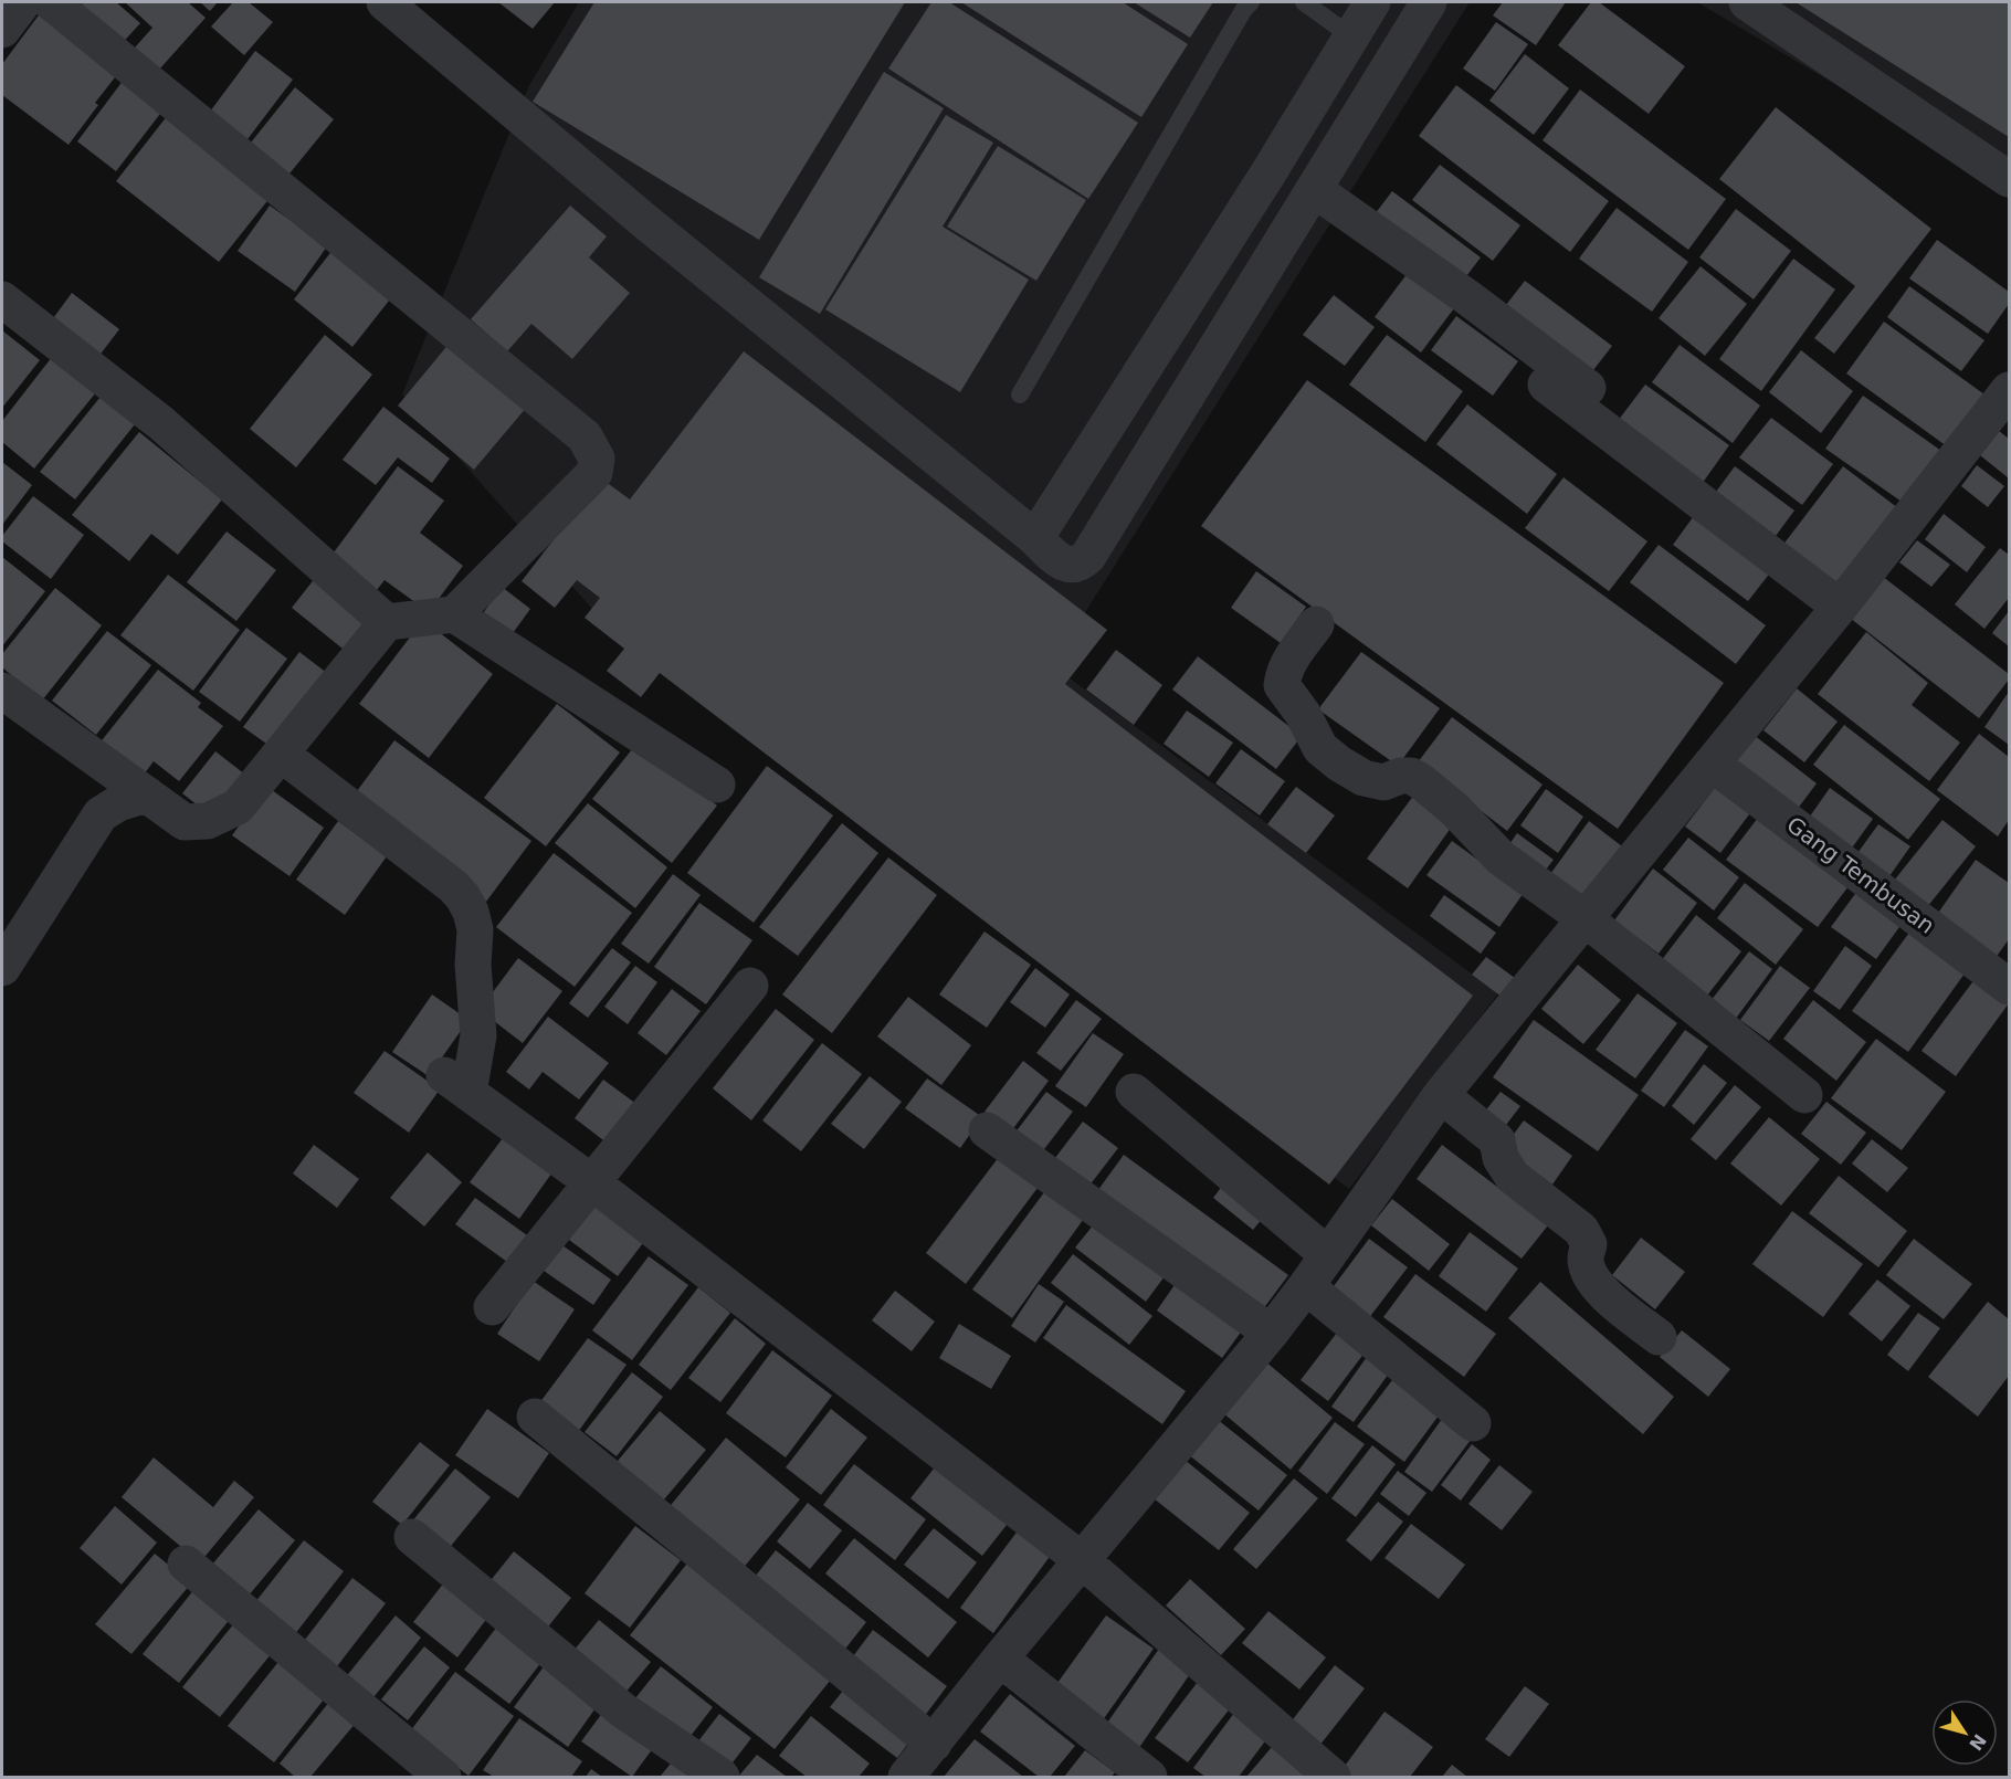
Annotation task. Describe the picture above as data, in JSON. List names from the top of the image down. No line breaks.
{"streets":{"street":["Gang Tembusan"]},"north":"bottom right"}
